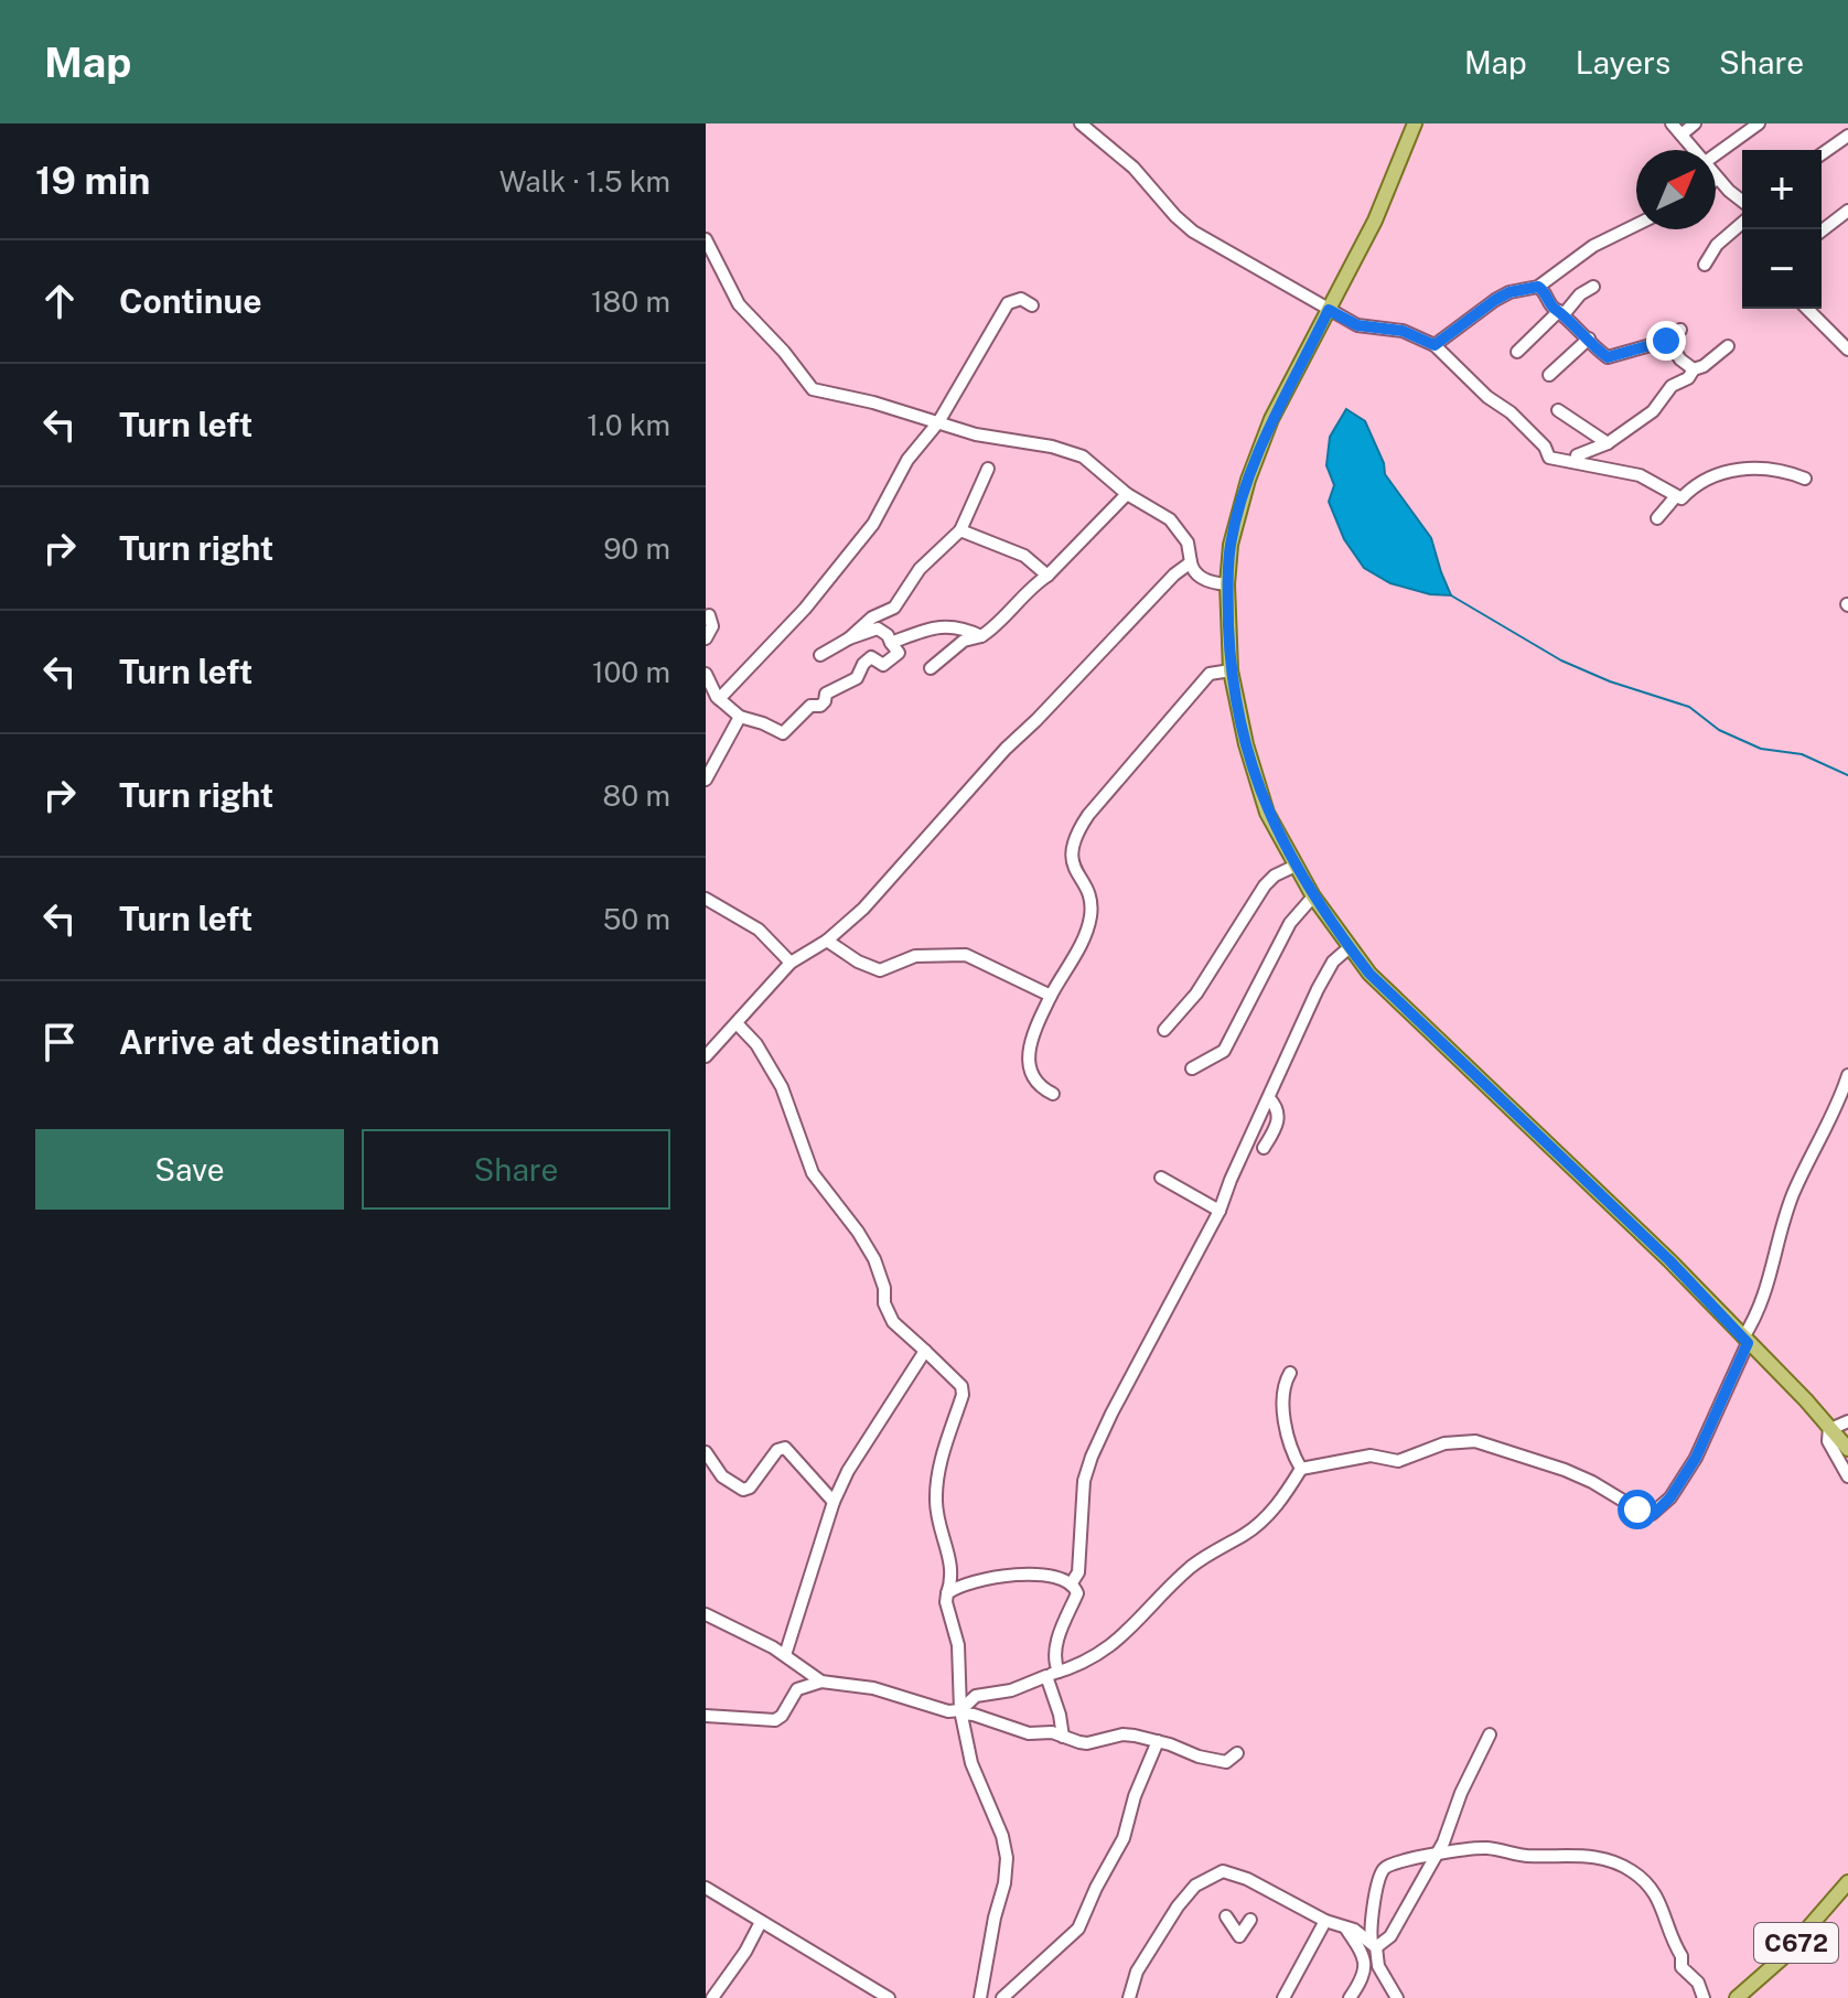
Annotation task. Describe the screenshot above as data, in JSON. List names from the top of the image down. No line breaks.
{"streets":{"main road":["C672"]},"north":"top right","page":{"header":"Map","nav":["Map","Layers","Share"],"heading":["19 min","Walk · 1.5 km"],"map_buttons":["+","−"],"list":[["Continue","180 m"],["Turn left","1.0 km"],["Turn right","90 m"],["Turn left","100 m"],["Turn right","80 m"],["Turn left","50 m"],"Arrive at destination"],"buttons":["Save","Share"]}}
